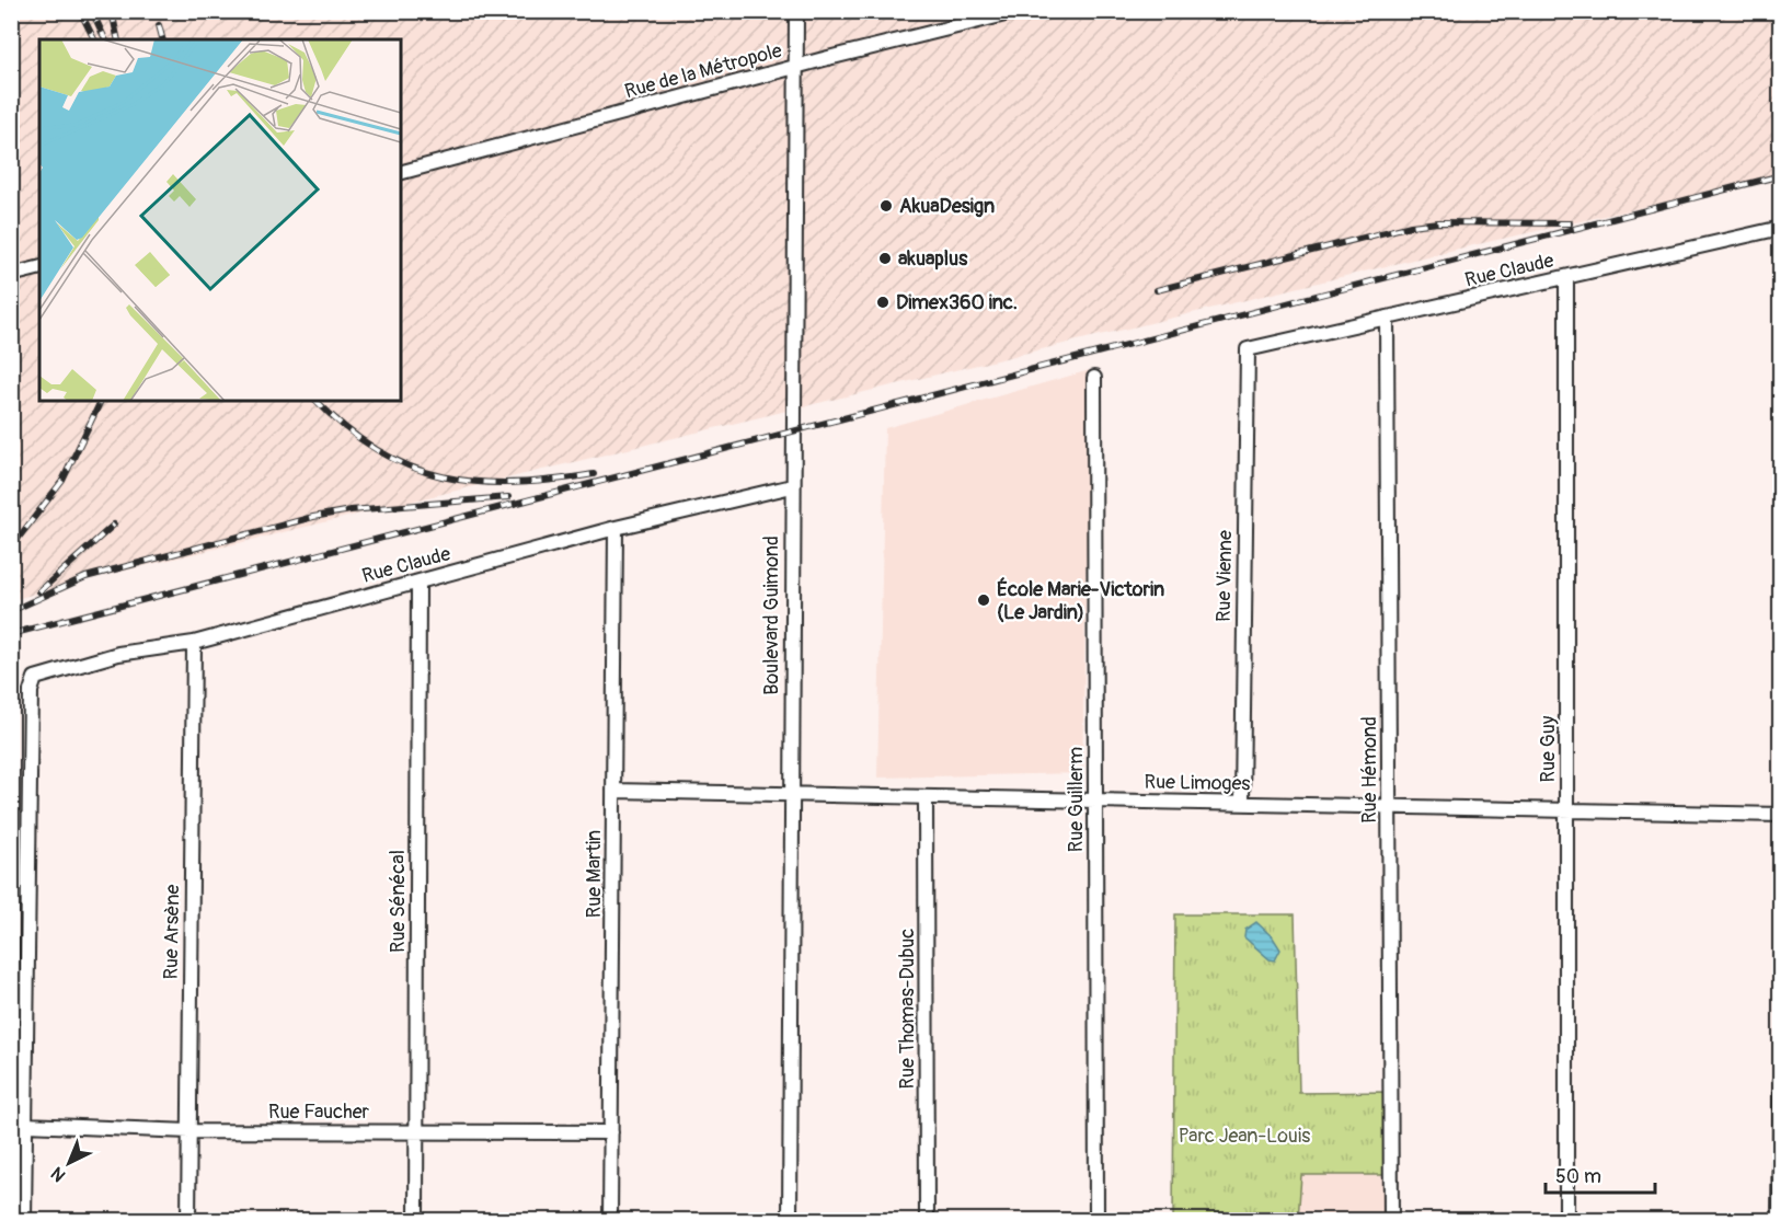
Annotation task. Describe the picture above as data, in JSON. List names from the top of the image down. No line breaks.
{"streets":{"street":["Rue de la Métropole","Rue Claude","Rue Vienne","Boulevard Guimond","Rue Guy","Rue Hémond","Rue Limoges","Rue Guillerm","Rue Martin","Rue Sénécal","Rue Arsène","Rue Thomas-Dubuc","Rue Faucher"]},"crossings":[["Rue de la Métropole","Boulevard Guimond"],["Rue Claude","Rue Vienne"],["Rue Claude","Boulevard Guimond"],["Rue Claude","Rue Guy"],["Rue Claude","Rue Hémond"],["Rue Claude","Rue Martin"],["Rue Claude","Rue Sénécal"],["Rue Claude","Rue Arsène"],["Rue Claude","Rue Faucher"],["Rue Vienne","Rue Limoges"],["Boulevard Guimond","Rue Limoges"],["Rue Guy","Rue Limoges"],["Rue Hémond","Rue Limoges"],["Rue Limoges","Rue Guillerm"],["Rue Limoges","Rue Martin"],["Rue Limoges","Rue Thomas-Dubuc"],["Rue Martin","Rue Faucher"],["Rue Sénécal","Rue Faucher"],["Rue Arsène","Rue Faucher"]],"parks":["Parc Jean-Louis"],"places":["AkuaDesign","akuaplus","Dimex360 inc.","École Marie-Victorin (Le Jardin)"],"scale_bar":"50 m","north":"bottom left"}
